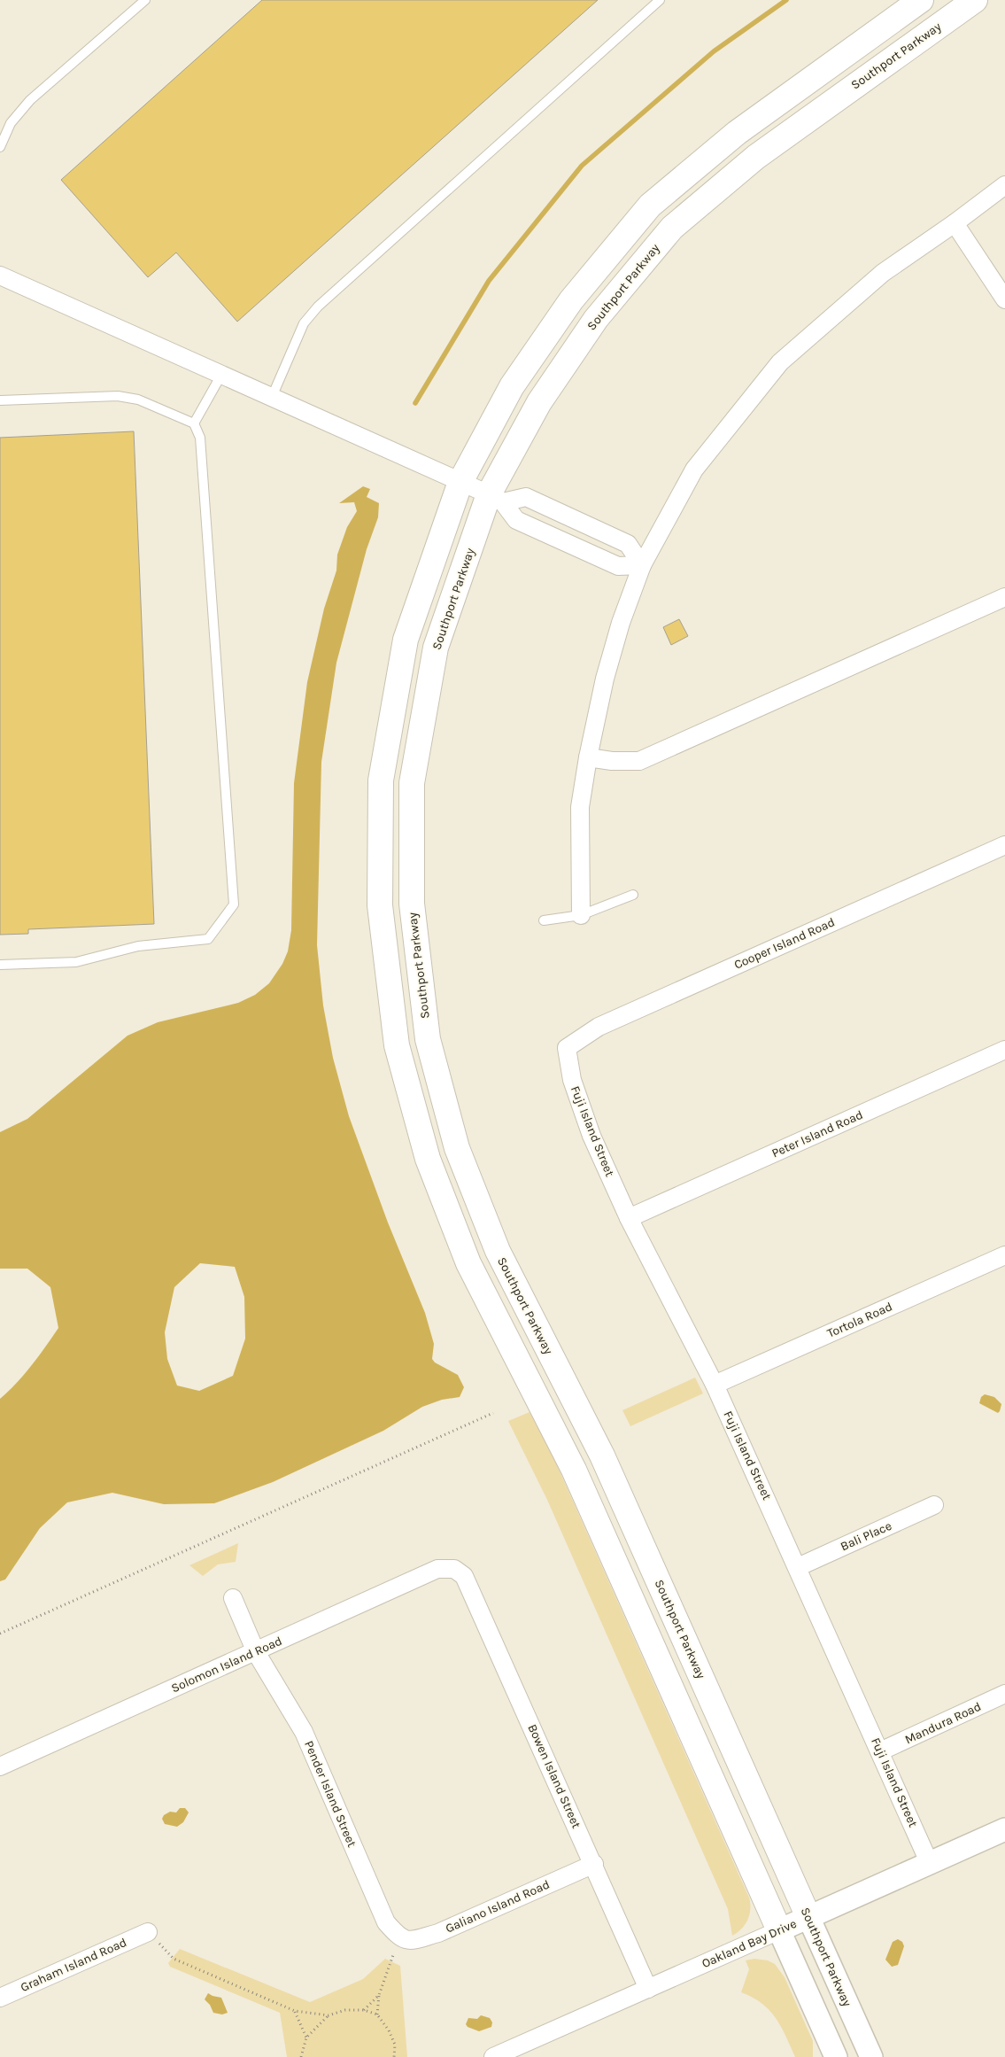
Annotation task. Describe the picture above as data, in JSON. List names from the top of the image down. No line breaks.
{"streets":{"main road":["Southport Parkway"],"street":["Cooper Island Road","Fuji Island Street","Peter Island Road","Tortola Road","Bali Place","Solomon Island Road","Mandura Road","Bowen Island Street","Pender Island Street","Galiano Island Road","Oakland Bay Drive","Graham Island Road"]},"crossings":[["Southport Parkway","Oakland Bay Drive"],["Cooper Island Road","Fuji Island Street"],["Fuji Island Street","Peter Island Road"],["Fuji Island Street","Tortola Road"],["Fuji Island Street","Bali Place"],["Fuji Island Street","Mandura Road"],["Fuji Island Street","Oakland Bay Drive"],["Solomon Island Road","Bowen Island Street"],["Solomon Island Road","Pender Island Street"],["Bowen Island Street","Galiano Island Road"],["Bowen Island Street","Oakland Bay Drive"],["Pender Island Street","Galiano Island Road"]]}
